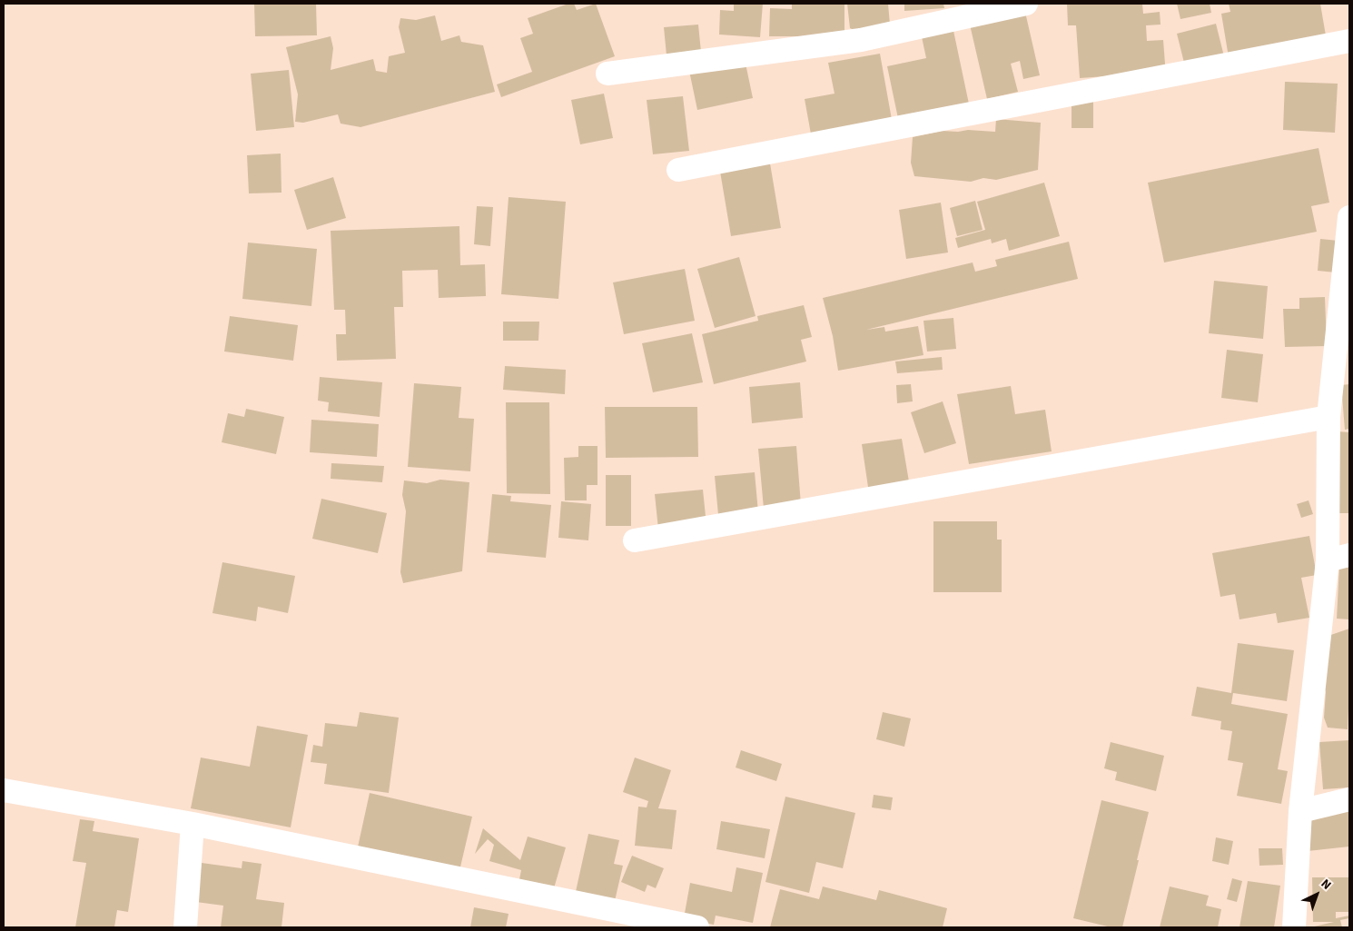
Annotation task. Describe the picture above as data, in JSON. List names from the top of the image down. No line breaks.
{"north":"top right"}
